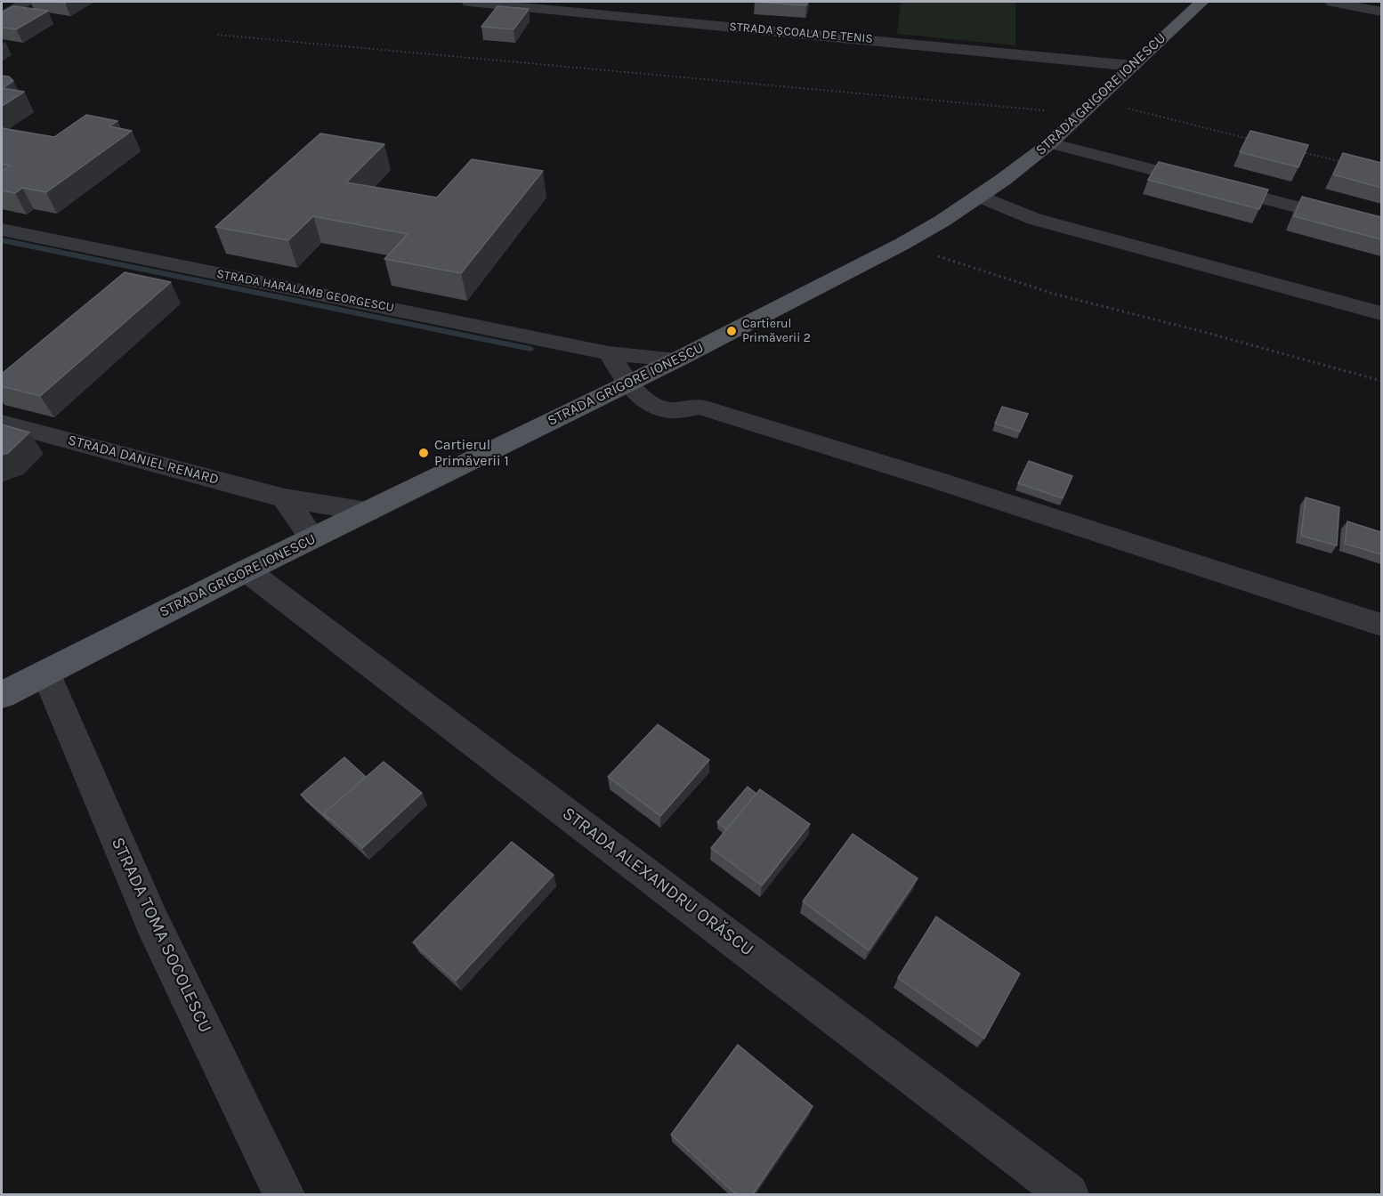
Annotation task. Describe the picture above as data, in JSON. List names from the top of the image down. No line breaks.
{"streets":{"main road":["STRADA GRIGORE IONESCU"],"street":["STRADA ȘCOALA DE TENIS","STRADA HARALAMB GEORGESCU","STRADA DANIEL RENARD","STRADA ALEXANDRU ORĂSCU","STRADA TOMA SOCOLESCU"]},"crossings":[["STRADA ȘCOALA DE TENIS","STRADA GRIGORE IONESCU"],["STRADA GRIGORE IONESCU","STRADA HARALAMB GEORGESCU"],["STRADA GRIGORE IONESCU","STRADA DANIEL RENARD"],["STRADA GRIGORE IONESCU","STRADA ALEXANDRU ORĂSCU"],["STRADA GRIGORE IONESCU","STRADA TOMA SOCOLESCU"]],"places":["Cartierul Primăverii 2","Cartierul Primăverii 1"]}
